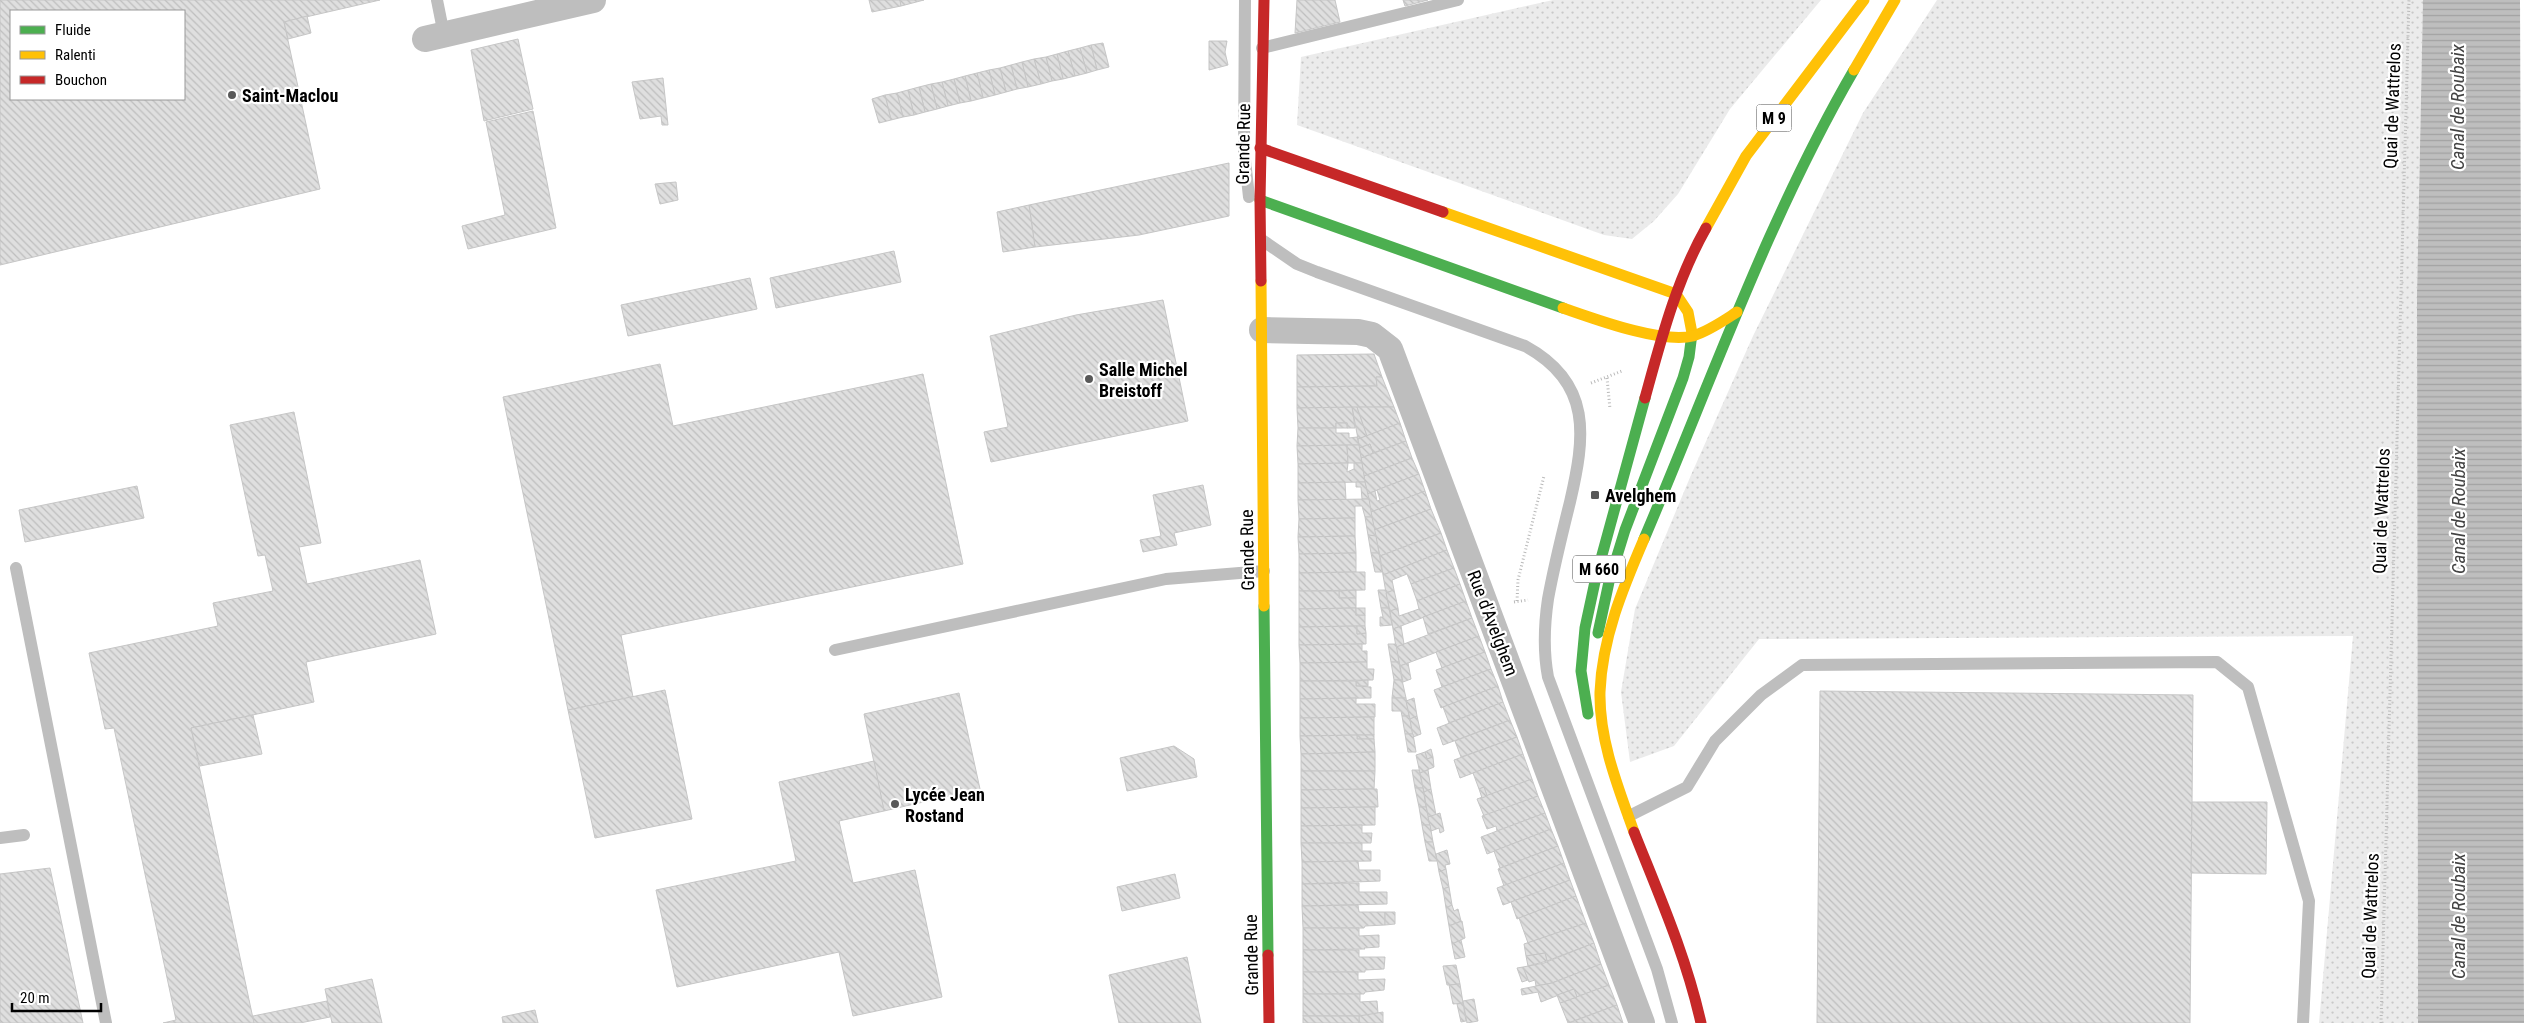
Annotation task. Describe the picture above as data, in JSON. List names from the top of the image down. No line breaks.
{"streets":{"main road":["M 9","Grande Rue","M 660"],"street":["Rue d'Avelghem"],"path":["Quai de Wattrelos"]},"crossings":[["M 9","M 660"],["Grande Rue","Rue d'Avelghem"]],"water":["Canal de Roubaix"],"places":{"other":["Saint-Maclou","Salle Michel Breistoff","Lycée Jean Rostand"],"transit":["Avelghem"]},"legend":["Fluide","Ralenti","Bouchon"],"scale_bar":"20 m"}
